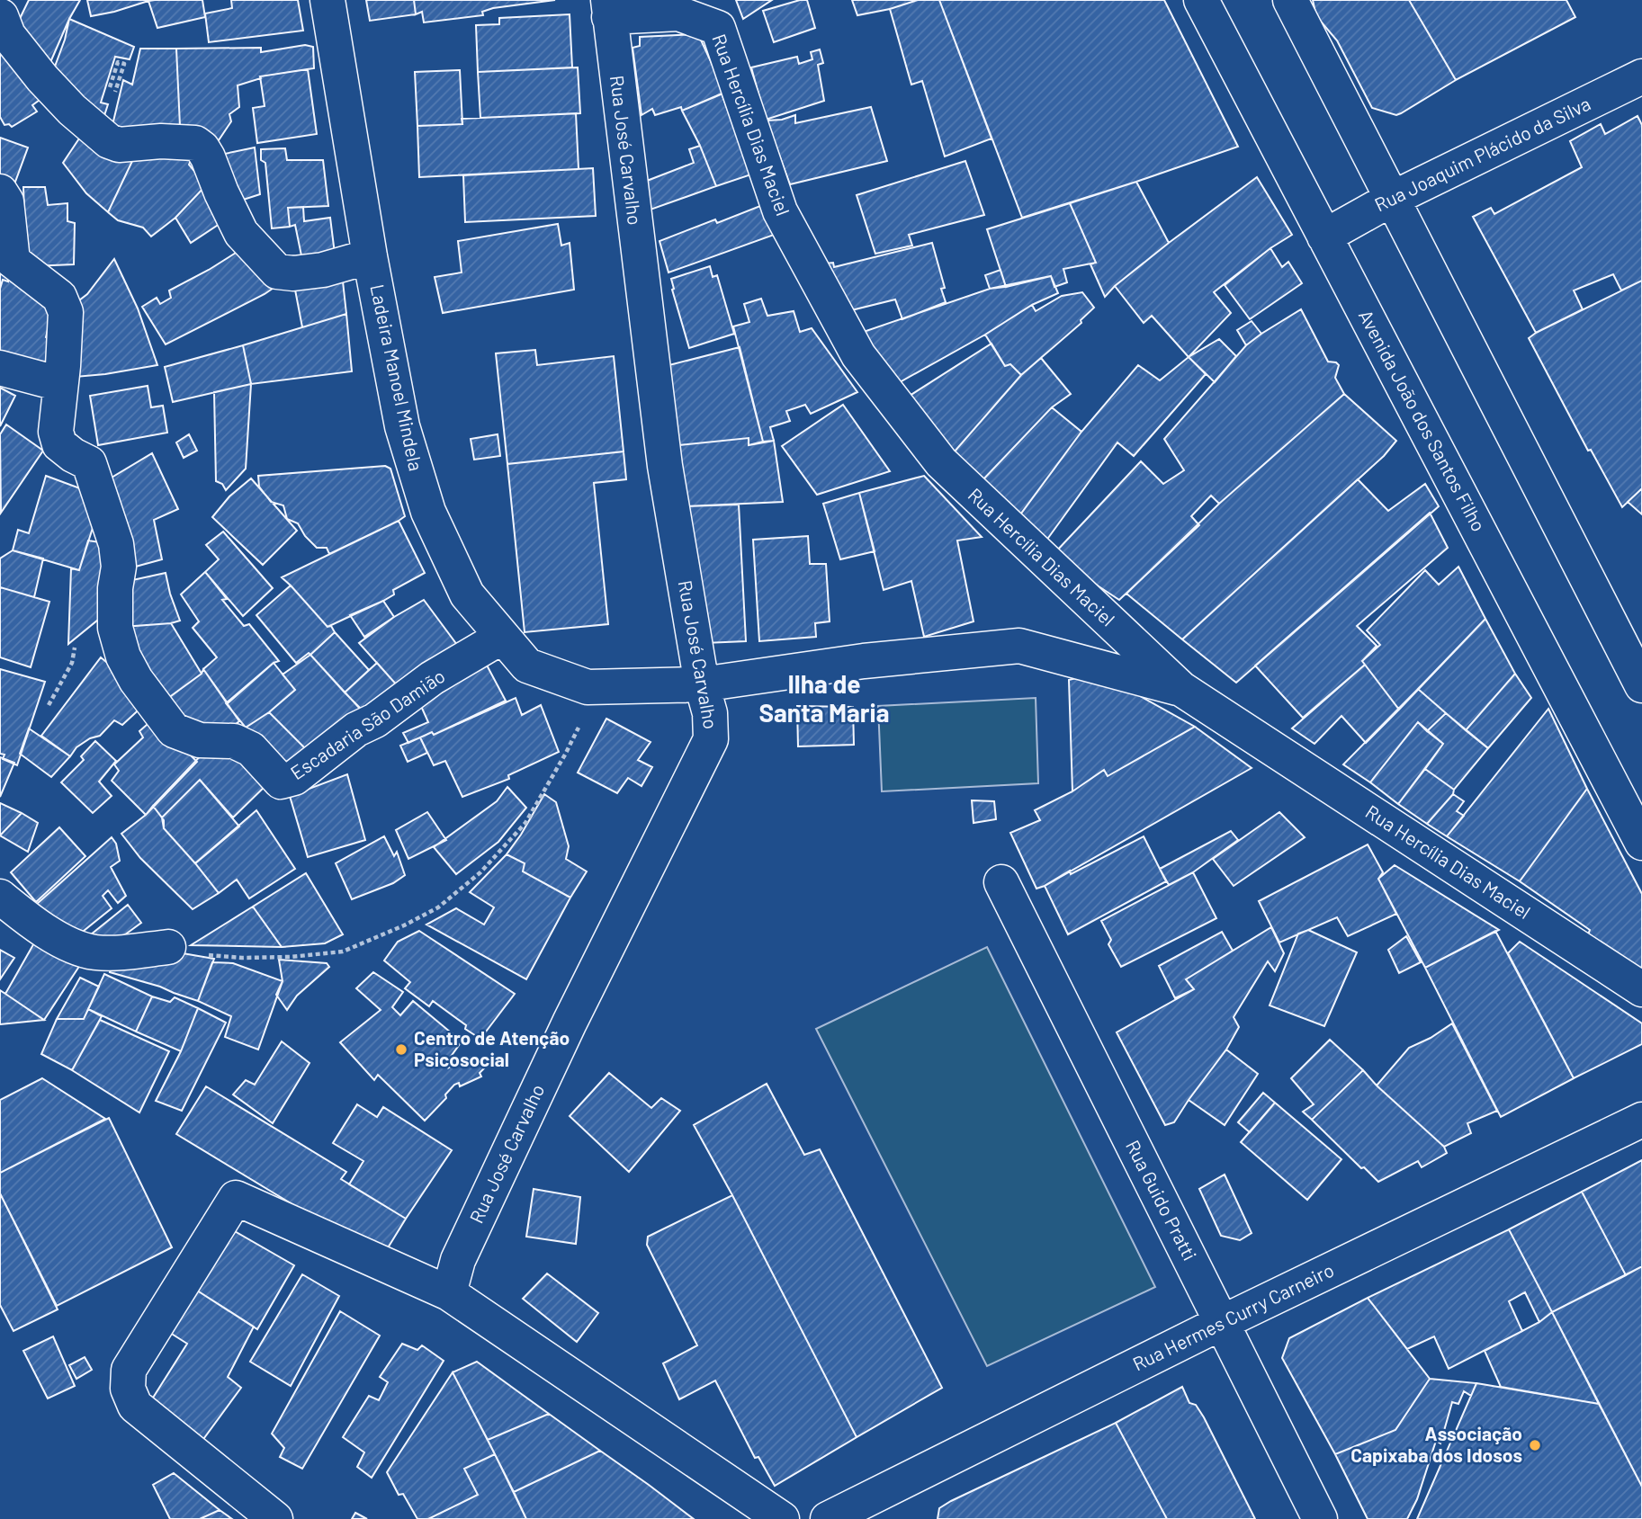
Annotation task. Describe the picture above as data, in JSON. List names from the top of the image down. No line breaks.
{"streets":{"street":["Rua Hercília Dias Maciel","Rua José Carvalho","Rua Joaquim Plácido da Silva","Ladeira Manoel Mindela","Avenida João dos Santos Filho","Escadaria São Damião","Rua Guido Pratti","Rua Hermes Curry Carneiro"]},"crossings":[["Rua Hercília Dias Maciel","Rua José Carvalho"],["Rua Hercília Dias Maciel","Ladeira Manoel Mindela"],["Rua José Carvalho","Ladeira Manoel Mindela"],["Rua Joaquim Plácido da Silva","Avenida João dos Santos Filho"],["Ladeira Manoel Mindela","Escadaria São Damião"],["Rua Guido Pratti","Rua Hermes Curry Carneiro"]],"districts":["Ilha de Santa Maria"],"places":["Centro de Atenção Psicosocial","Associação Capixaba dos Idosos"]}
